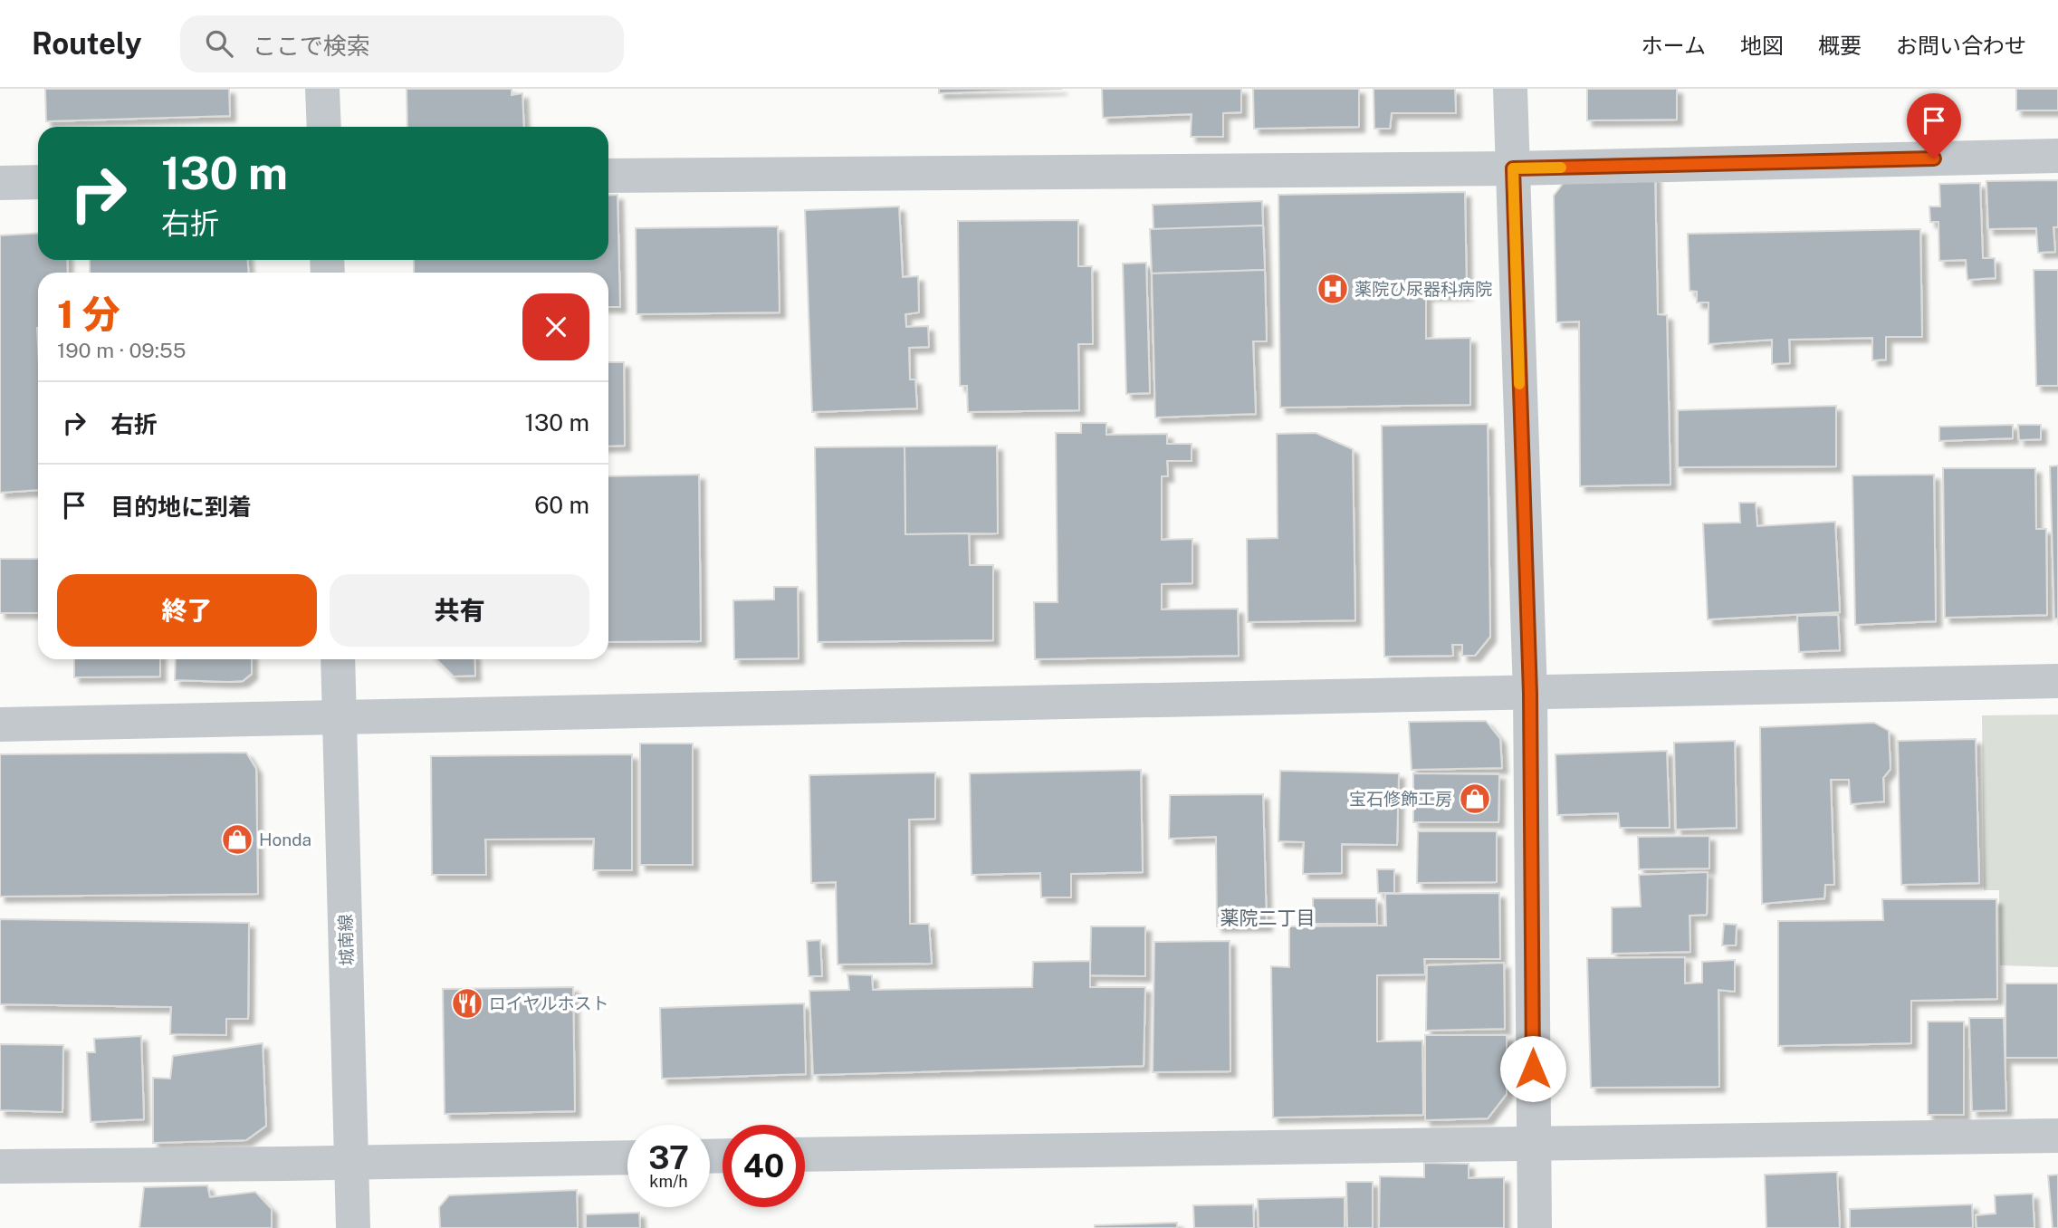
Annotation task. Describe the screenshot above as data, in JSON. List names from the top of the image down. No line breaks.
{"streets":{"street":["城南線"]},"districts":["薬院二丁目"],"places":{"hospital":["薬院ひ尿器科病院"],"shop":["宝石修飾工房","Honda"],"restaurant":["ロイヤルホスト"]},"page":{"header":"Routely","search":"ここで検索","nav":["ホーム","地図","概要","お問い合わせ"],"turn":["130 m","右折"],"heading":["1 分","190 m · 09:55"],"list":[{"name":"右折","value":"130 m"},{"name":"目的地に到着","value":"60 m"}],"buttons":["終了","共有"],"speed":"37 km/h","limit":"40"}}
